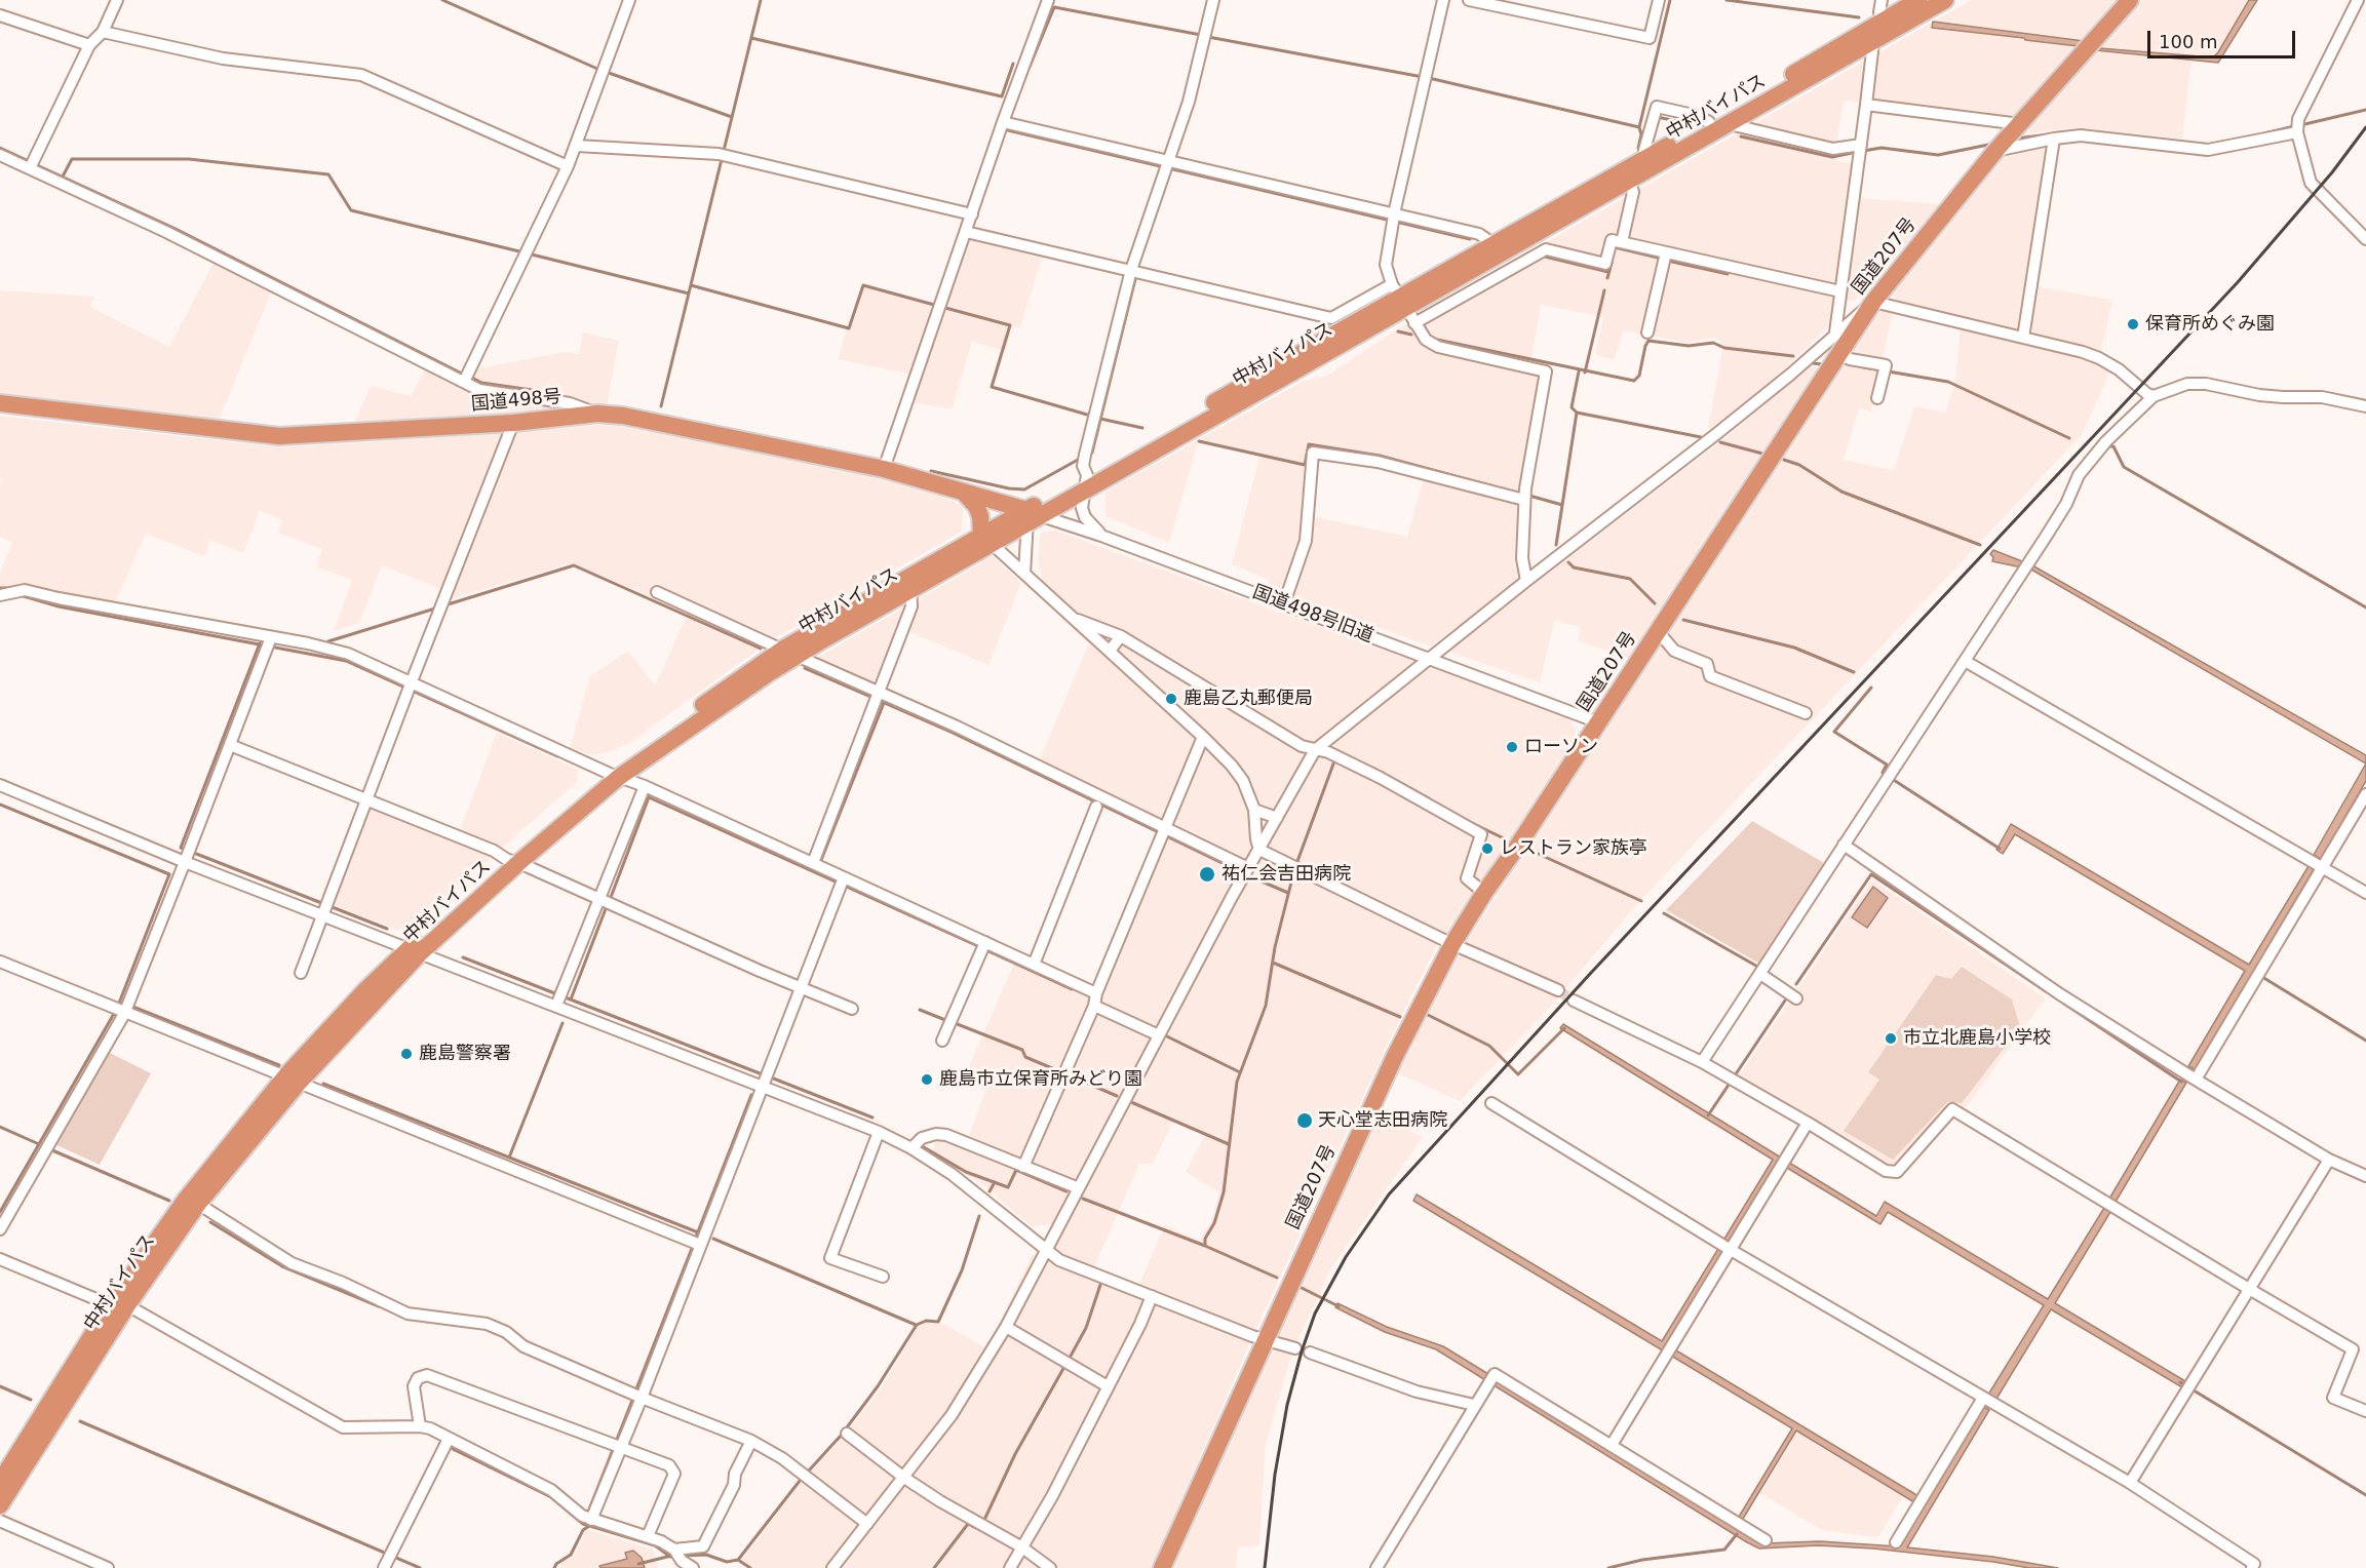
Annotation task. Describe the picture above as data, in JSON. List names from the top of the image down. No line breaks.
{"streets":{"highway":["中村バイパス","国道207号","国道498号"],"street":["国道498号旧道"]},"crossings":[["中村バイパス","国道498号"],["中村バイパス","国道498号旧道"],["国道207号","国道498号旧道"],["国道498号","国道498号旧道"]],"places":["保育所めぐみ園","鹿島乙丸郵便局","ローソン","レストラン家族亭","祐仁会吉田病院","市立北鹿島小学校","鹿島警察署","鹿島市立保育所みどり園","天心堂志田病院"],"scale_bar":"100 m"}
